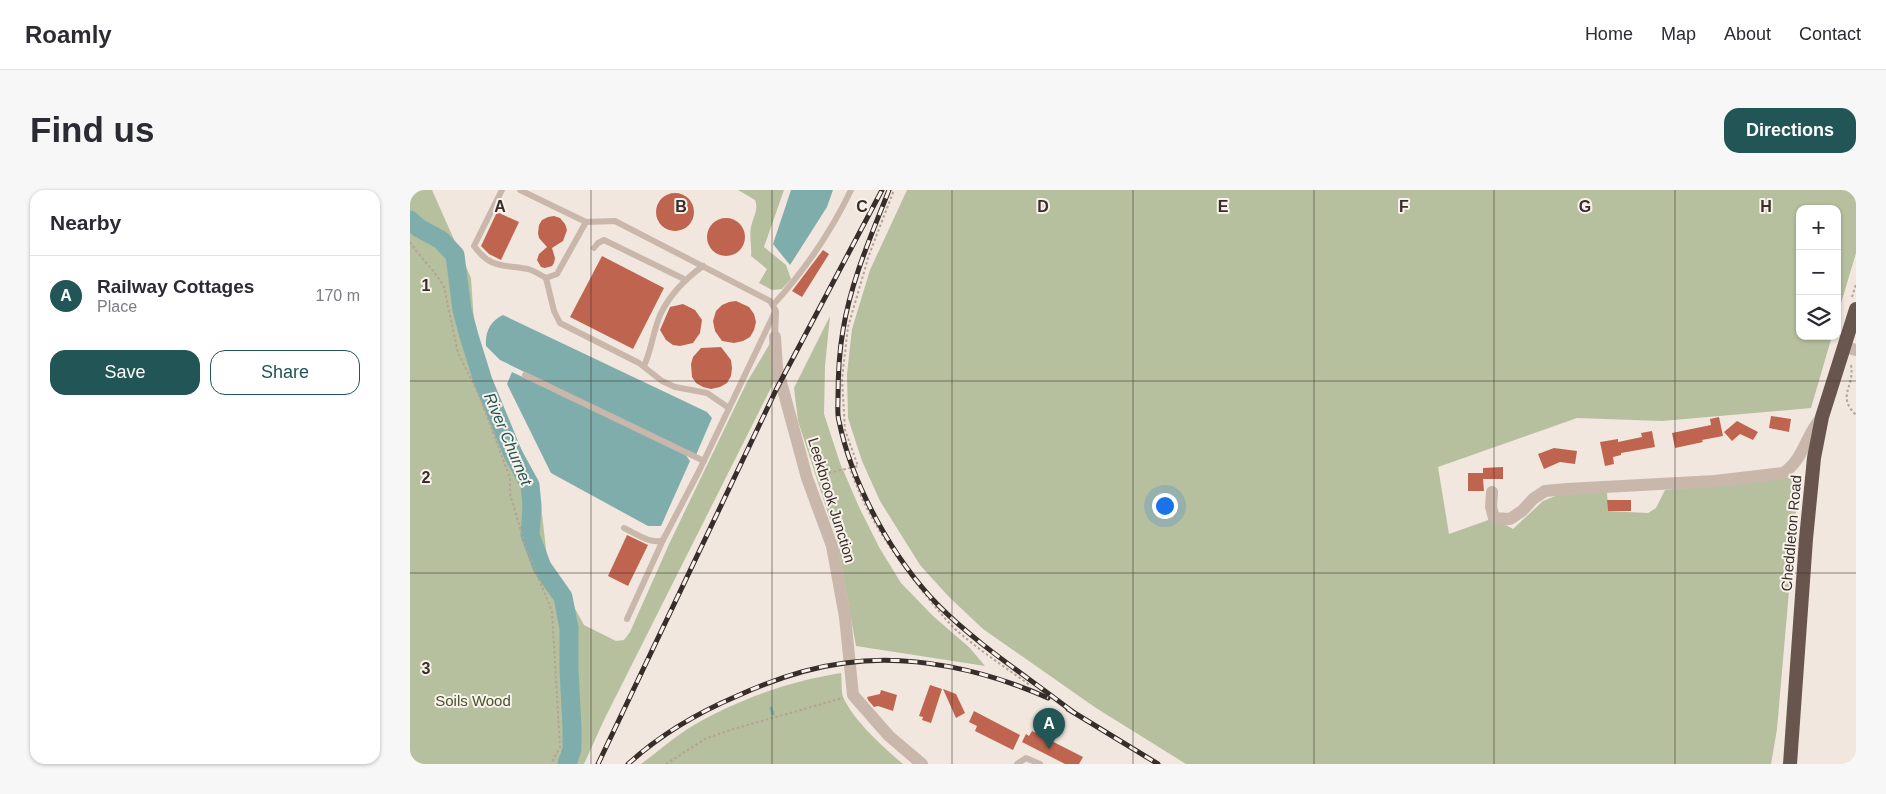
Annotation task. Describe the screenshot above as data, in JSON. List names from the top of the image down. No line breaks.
{"streets":{"highway":["Cheddleton Road"],"street":["Leekbrook Junction"]},"water":["River Churnet"],"parks":["Soils Wood"],"page":{"header":"Roamly","nav":["Home","Map","About","Contact"],"buttons":["Directions",["Save","Share"]],"title":"Find us","heading":"Nearby","map_buttons":["+","−"],"list":[{"mark":"A","name":"Railway Cottages","note":"Place","value":"170 m"}],"pins":"A"},"grid":{"columns":["A","B","C","D","E","F","G","H"],"rows":["1","2","3"]}}
